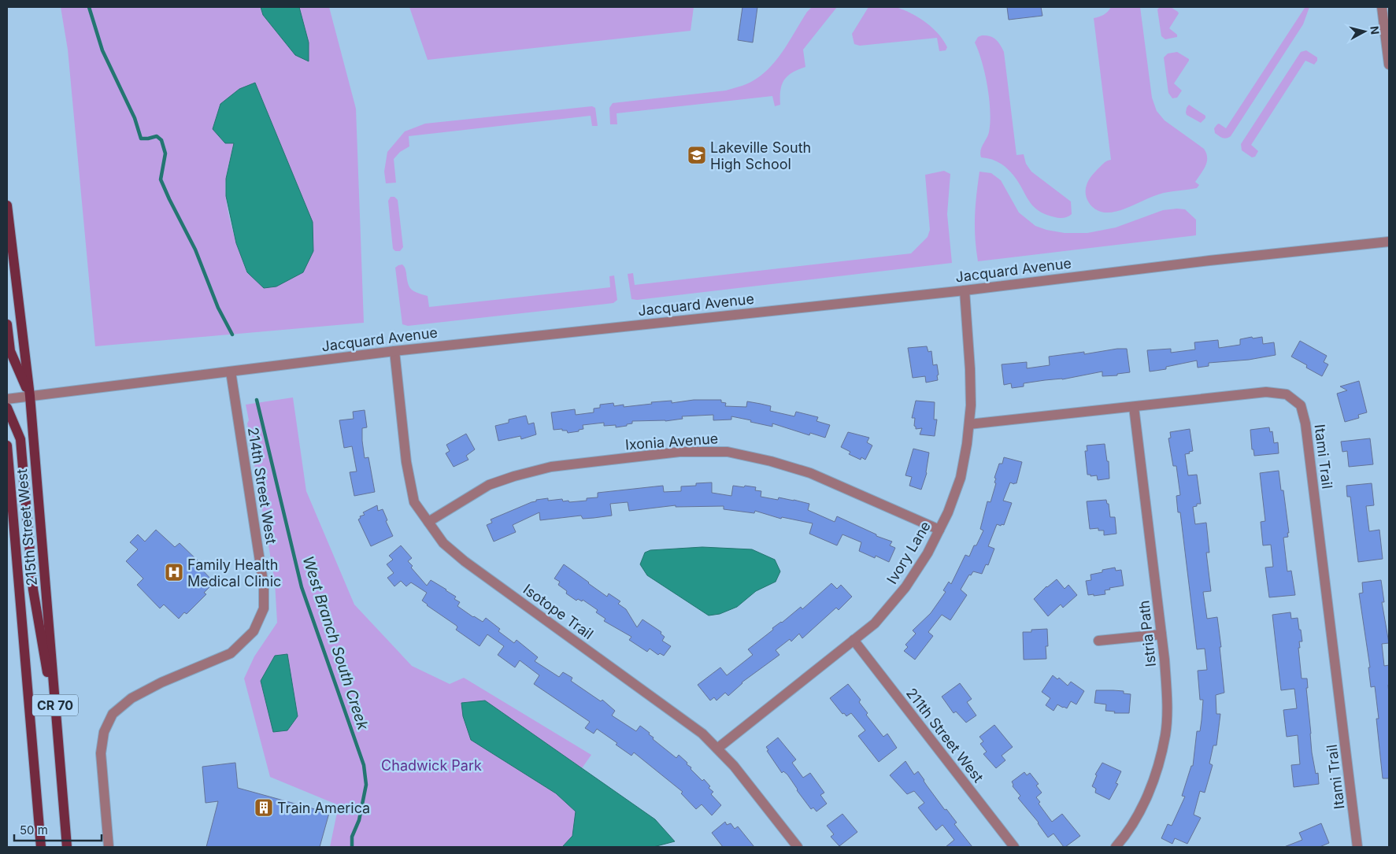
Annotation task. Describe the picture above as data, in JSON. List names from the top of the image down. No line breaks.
{"streets":{"main road":["215th Street West","CR 70"],"street":["Jacquard Avenue","Ixonia Avenue","Itami Trail","214th Street West","Ivory Lane","Isotope Trail","Istria Path","211th Street West"]},"crossings":[["Jacquard Avenue","214th Street West"],["Jacquard Avenue","215th Street West"],["Jacquard Avenue","Ivory Lane"],["Jacquard Avenue","Isotope Trail"],["Ixonia Avenue","Ivory Lane"],["Ixonia Avenue","Isotope Trail"],["Itami Trail","Ivory Lane"],["Itami Trail","Istria Path"],["Ivory Lane","Isotope Trail"],["Ivory Lane","211th Street West"]],"water":["West Branch South Creek"],"parks":["Chadwick Park"],"places":{"school or university":["Lakeville South High School"],"hospital":["Family Health Medical Clinic"],"building":["Train America"]},"scale_bar":"50 m","north":"right"}
